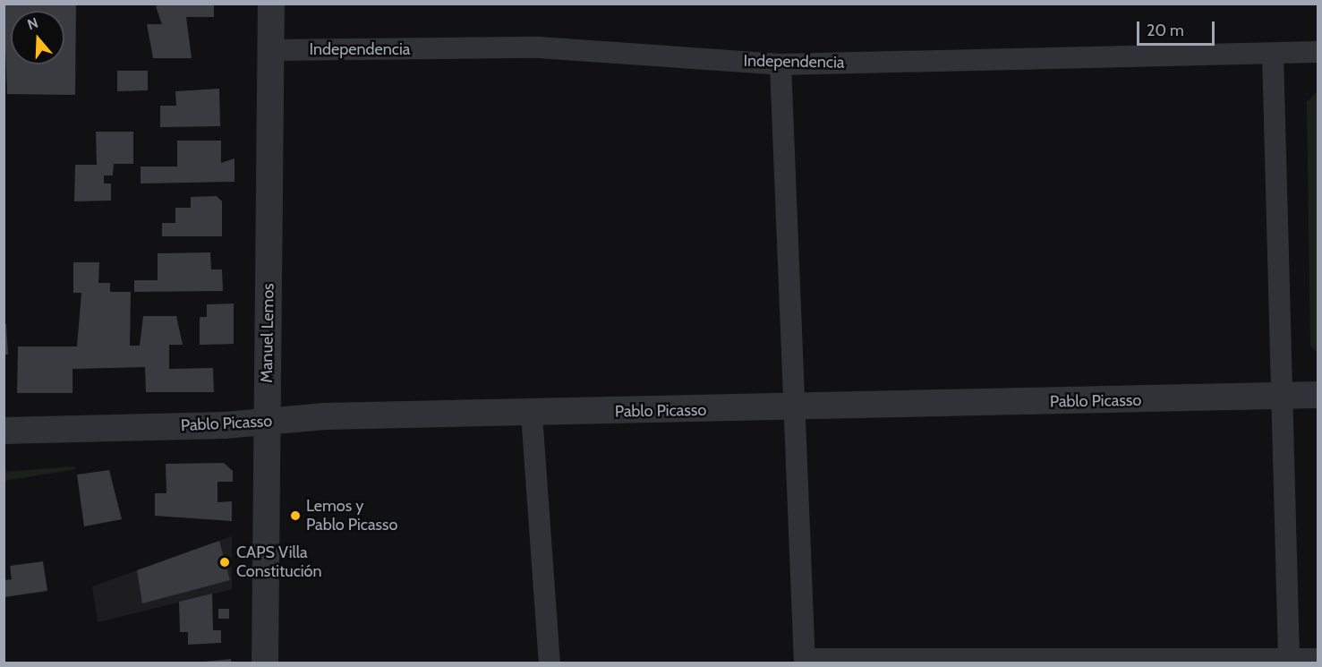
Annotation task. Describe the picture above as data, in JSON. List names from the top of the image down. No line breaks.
{"streets":{"street":["Independencia","Manuel Lemos","Pablo Picasso"]},"crossings":[["Independencia","Manuel Lemos"],["Manuel Lemos","Pablo Picasso"]],"places":["Lemos y Pablo Picasso","CAPS Villa Constitución"],"scale_bar":"20 m","north":"top"}
